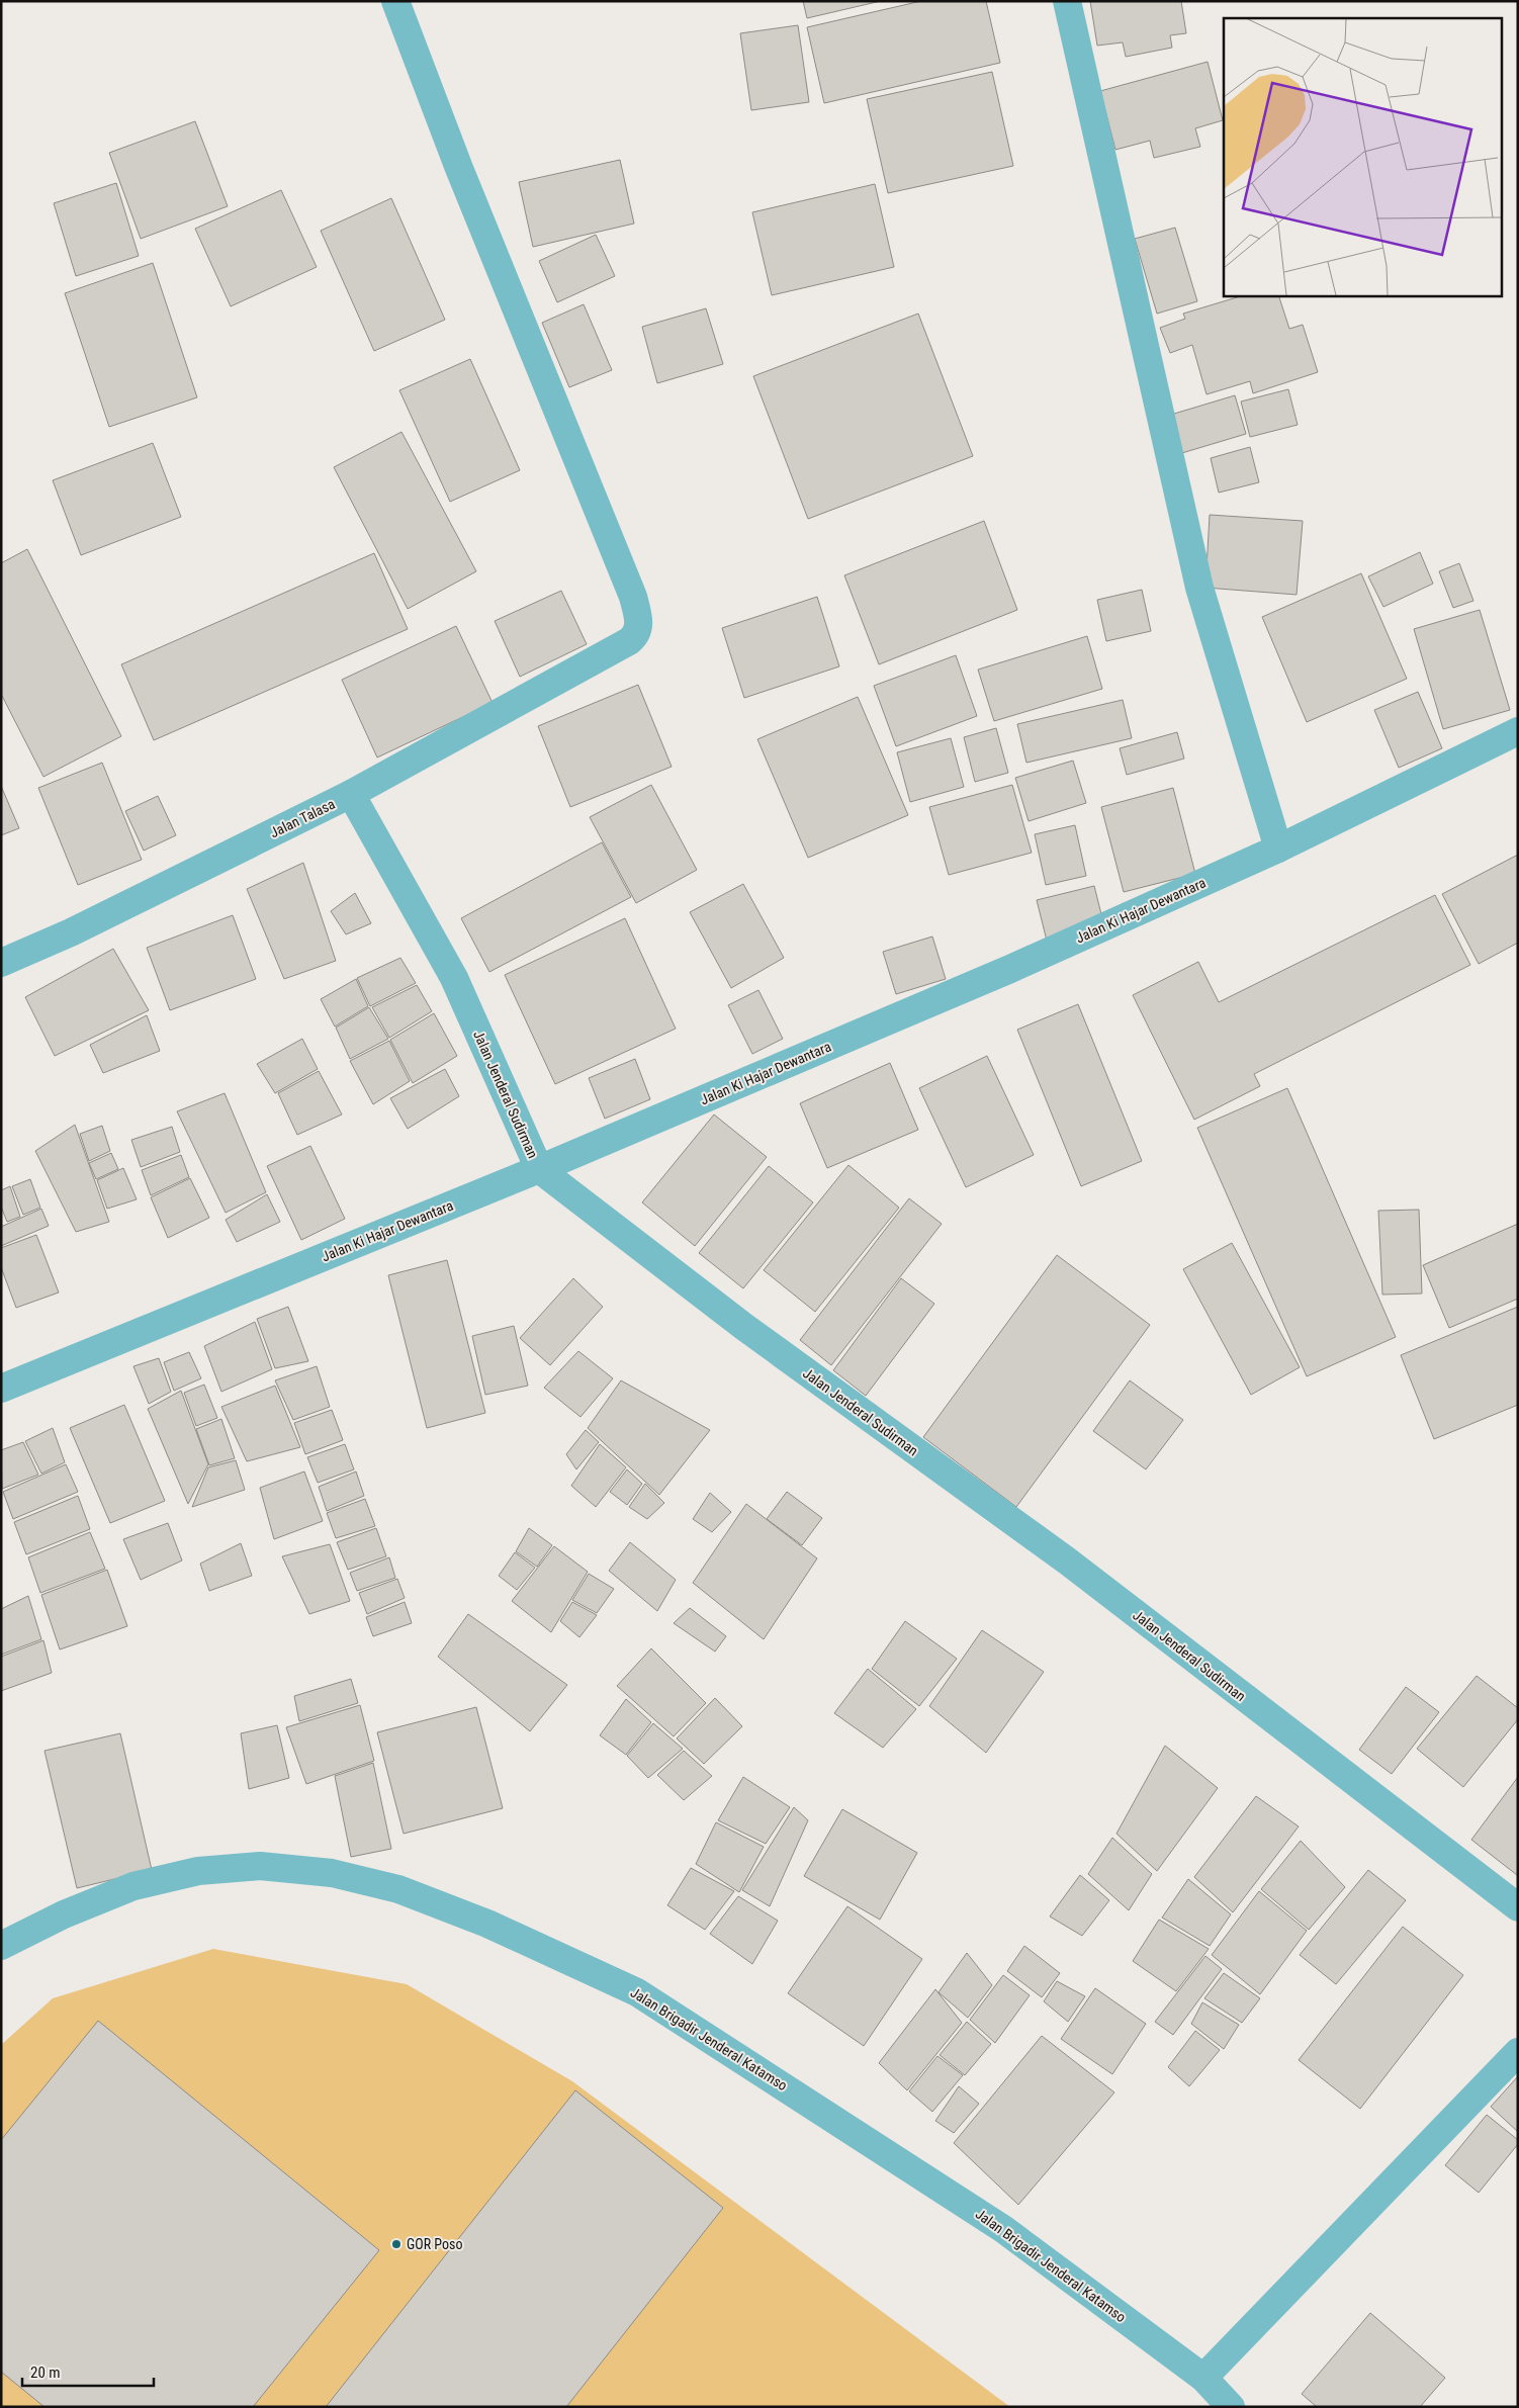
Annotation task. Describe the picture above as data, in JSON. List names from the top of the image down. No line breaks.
{"streets":{"street":["Jalan Talasa","Jalan Ki Hajar Dewantara","Jalan Jenderal Sudirman","Jalan Brigadir Jenderal Katamso"]},"crossings":[["Jalan Talasa","Jalan Jenderal Sudirman"],["Jalan Ki Hajar Dewantara","Jalan Jenderal Sudirman"]],"places":["GOR Poso"],"scale_bar":"20 m"}
